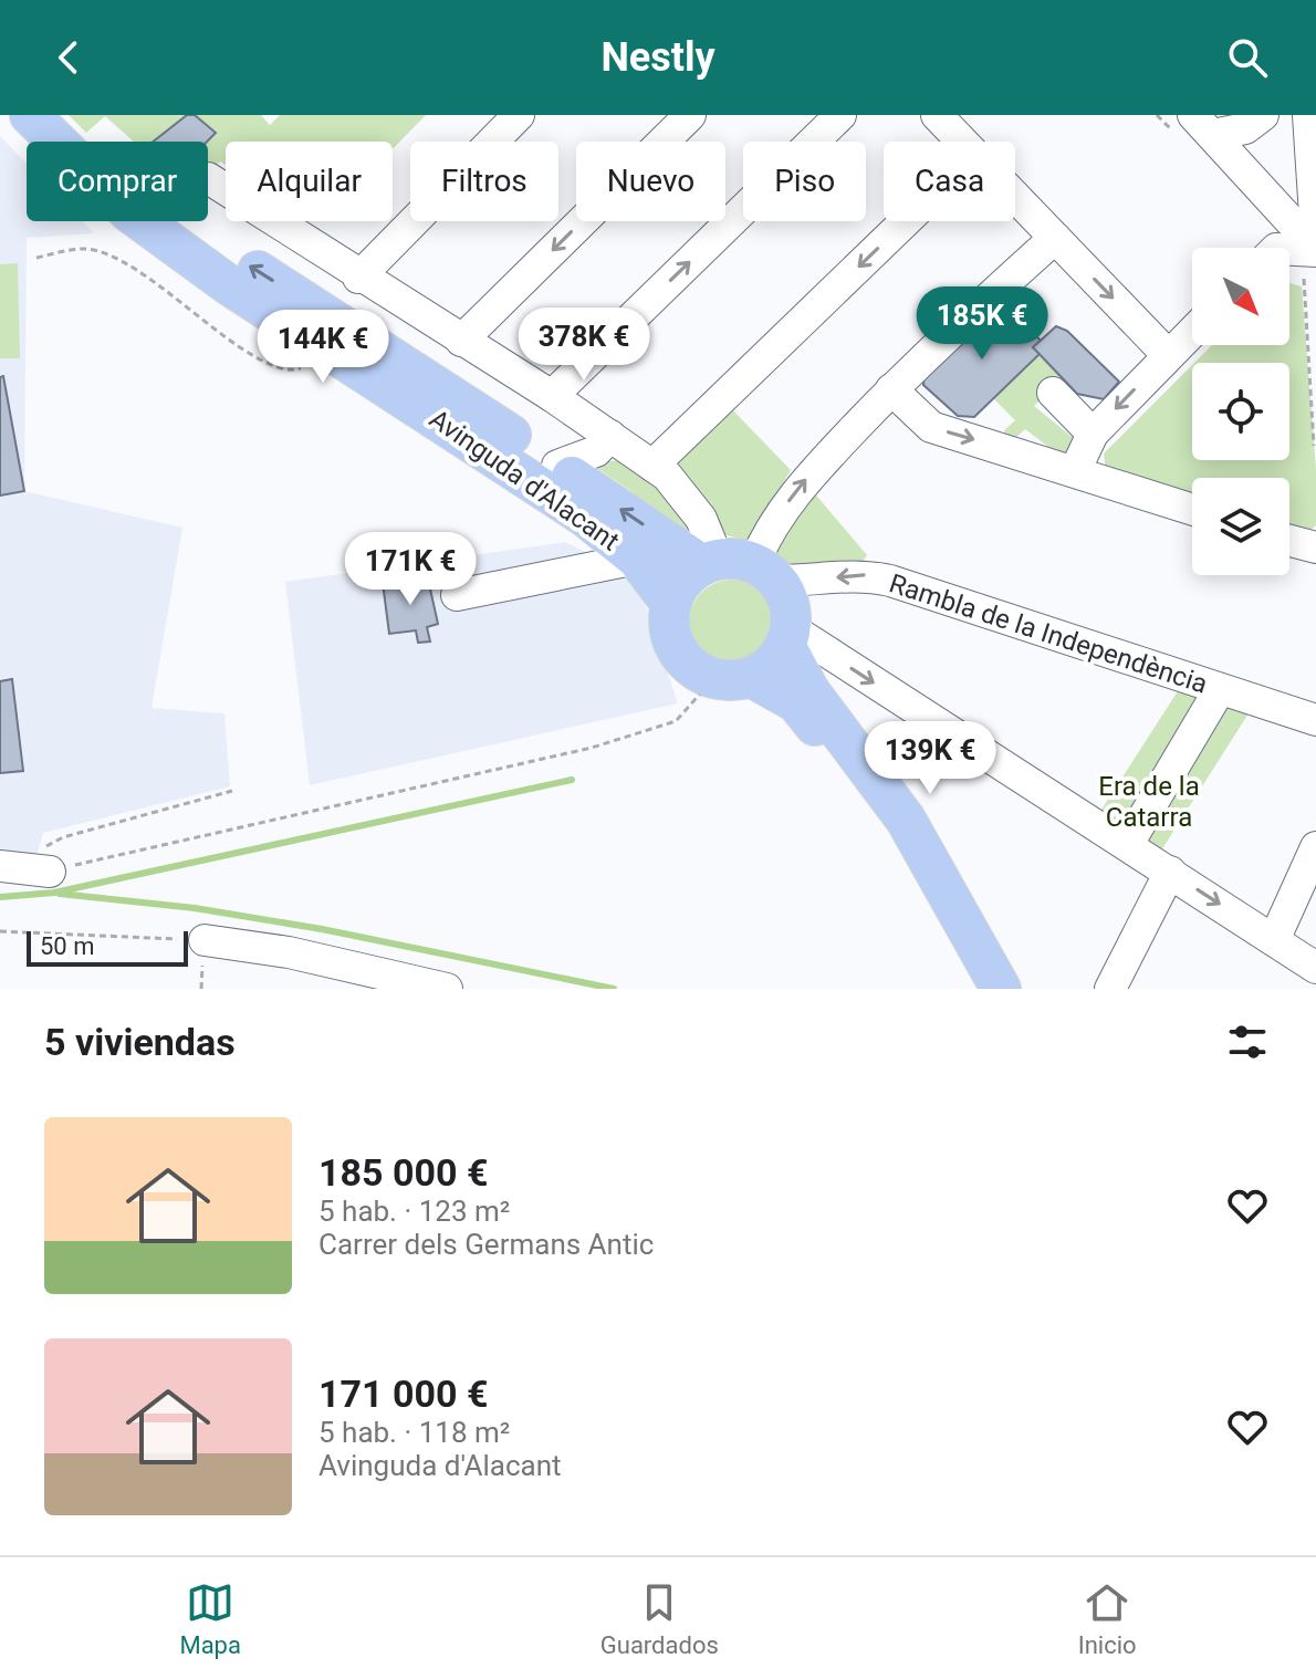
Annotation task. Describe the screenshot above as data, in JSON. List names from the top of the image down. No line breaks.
{"streets":{"main road":["Avinguda d'Alacant"],"street":["Rambla de la Independència"]},"crossings":[["Avinguda d'Alacant","Rambla de la Independència"]],"parks":["Era de la Catarra"],"scale_bar":"50 m","north":"bottom right","page":{"header":"Nestly","chip":["Comprar","Alquilar","Filtros","Nuevo","Piso","Casa"],"price":["185K €","378K €","144K €","171K €","139K €"],"scale":"50 m","heading":"5 viviendas","list":[{"name":"185 000 €","note":"5 hab. · 123 m² · Carrer dels Germans Antic"},{"name":"171 000 €","note":"5 hab. · 118 m² · Avinguda d'Alacant"}],"tabs":["Mapa","Guardados","Inicio"]}}
